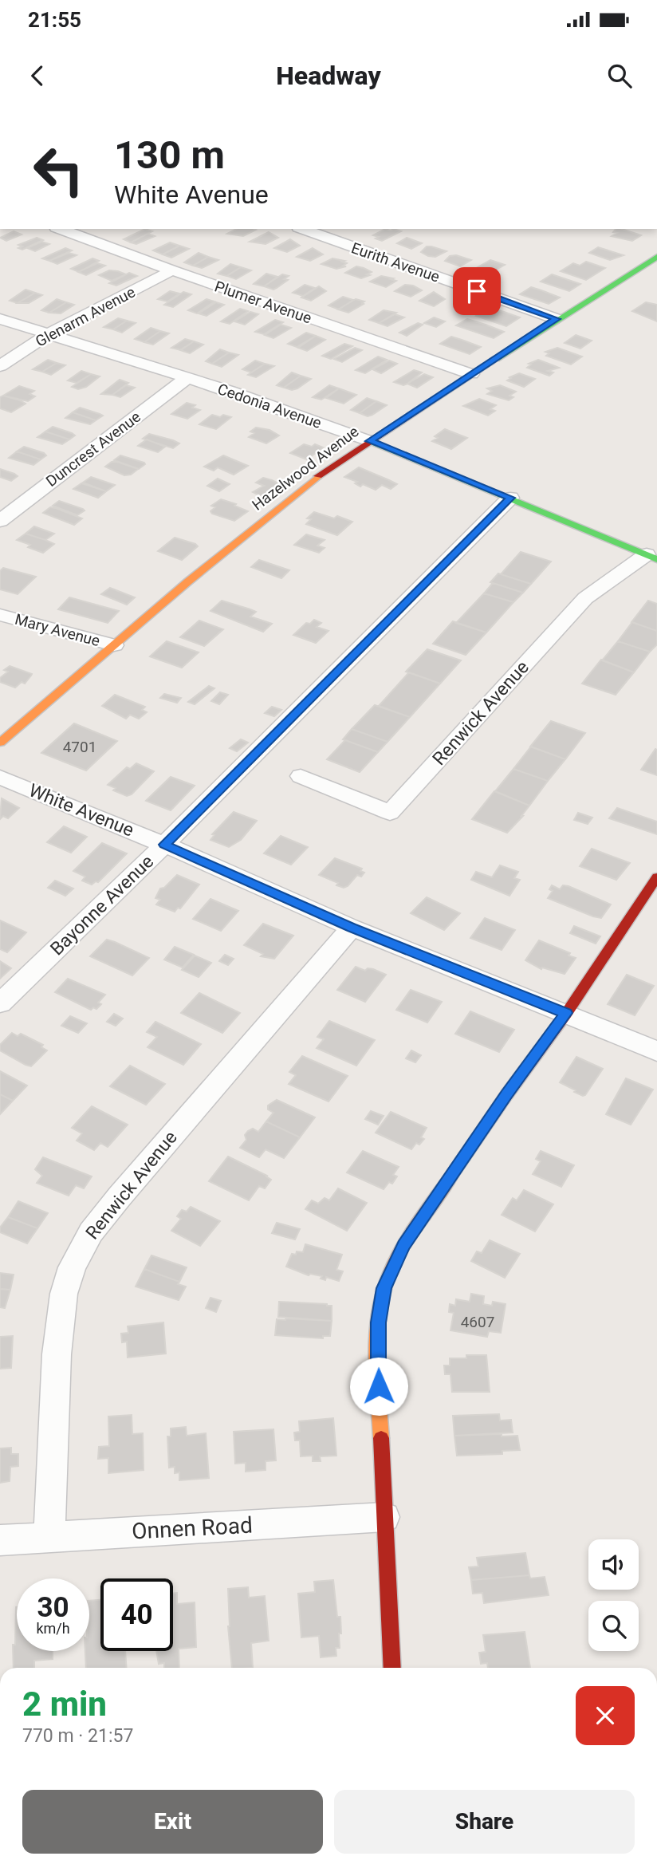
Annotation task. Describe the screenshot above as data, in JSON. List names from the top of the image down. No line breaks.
{"streets":{"street":["Eurith Avenue","Plumer Avenue","Glenarm Avenue","Cedonia Avenue","Duncrest Avenue","Hazelwood Avenue","Mary Avenue","Renwick Avenue","White Avenue","Bayonne Avenue","Onnen Road"]},"crossings":[["Eurith Avenue","Hazelwood Avenue"],["Plumer Avenue","Glenarm Avenue"],["Plumer Avenue","Hazelwood Avenue"],["Glenarm Avenue","Cedonia Avenue"],["Cedonia Avenue","Duncrest Avenue"],["Cedonia Avenue","Hazelwood Avenue"],["Cedonia Avenue","Renwick Avenue"],["Cedonia Avenue","Bayonne Avenue"],["Hazelwood Avenue","Mary Avenue"],["Renwick Avenue","White Avenue"],["Renwick Avenue","Onnen Road"],["White Avenue","Bayonne Avenue"]],"house_numbers":["4701","4607"],"page":{"status":"21:55","header":"Headway","turn":["130 m","White Avenue"],"speed":"30 km/h","limit":"40","heading":["2 min","770 m · 21:57"],"buttons":["Exit","Share"]}}
